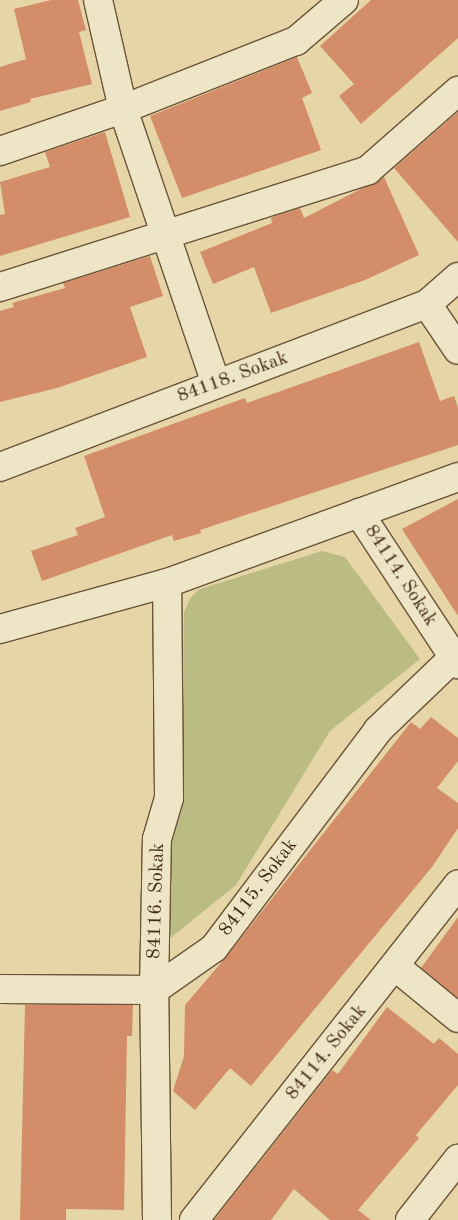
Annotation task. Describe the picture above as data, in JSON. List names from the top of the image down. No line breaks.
{"streets":{"street":["84118. Sokak","84114. Sokak","84115. Sokak","84116. Sokak"]},"crossings":[["84114. Sokak","84115. Sokak"],["84115. Sokak","84116. Sokak"]]}
